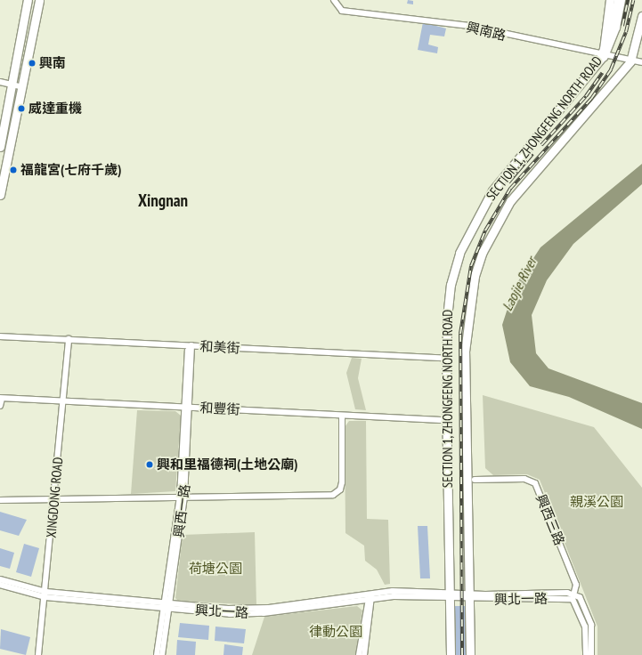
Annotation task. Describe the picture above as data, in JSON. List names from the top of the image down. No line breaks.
{"streets":{"main road":["SECTION 1, ZHONGFENG NORTH ROAD"],"street":["興南路","和美街","和豐街","XINGDONG ROAD","興西一路","興西三路","興北一路"]},"crossings":[["興南路","SECTION 1, ZHONGFENG NORTH ROAD"],["SECTION 1, ZHONGFENG NORTH ROAD","興北一路"],["和美街","XINGDONG ROAD"],["和美街","興西一路"],["和豐街","XINGDONG ROAD"],["和豐街","興西一路"],["XINGDONG ROAD","興北一路"],["興西一路","興北一路"],["興西三路","興北一路"]],"districts":["Xingnan"],"water":["Laojie River"],"parks":["親溪公園","荷塘公園","律動公園"],"places":["興南","威達重機","福龍宮(七府千歲)","興和里福德祠(土地公廟)"]}
